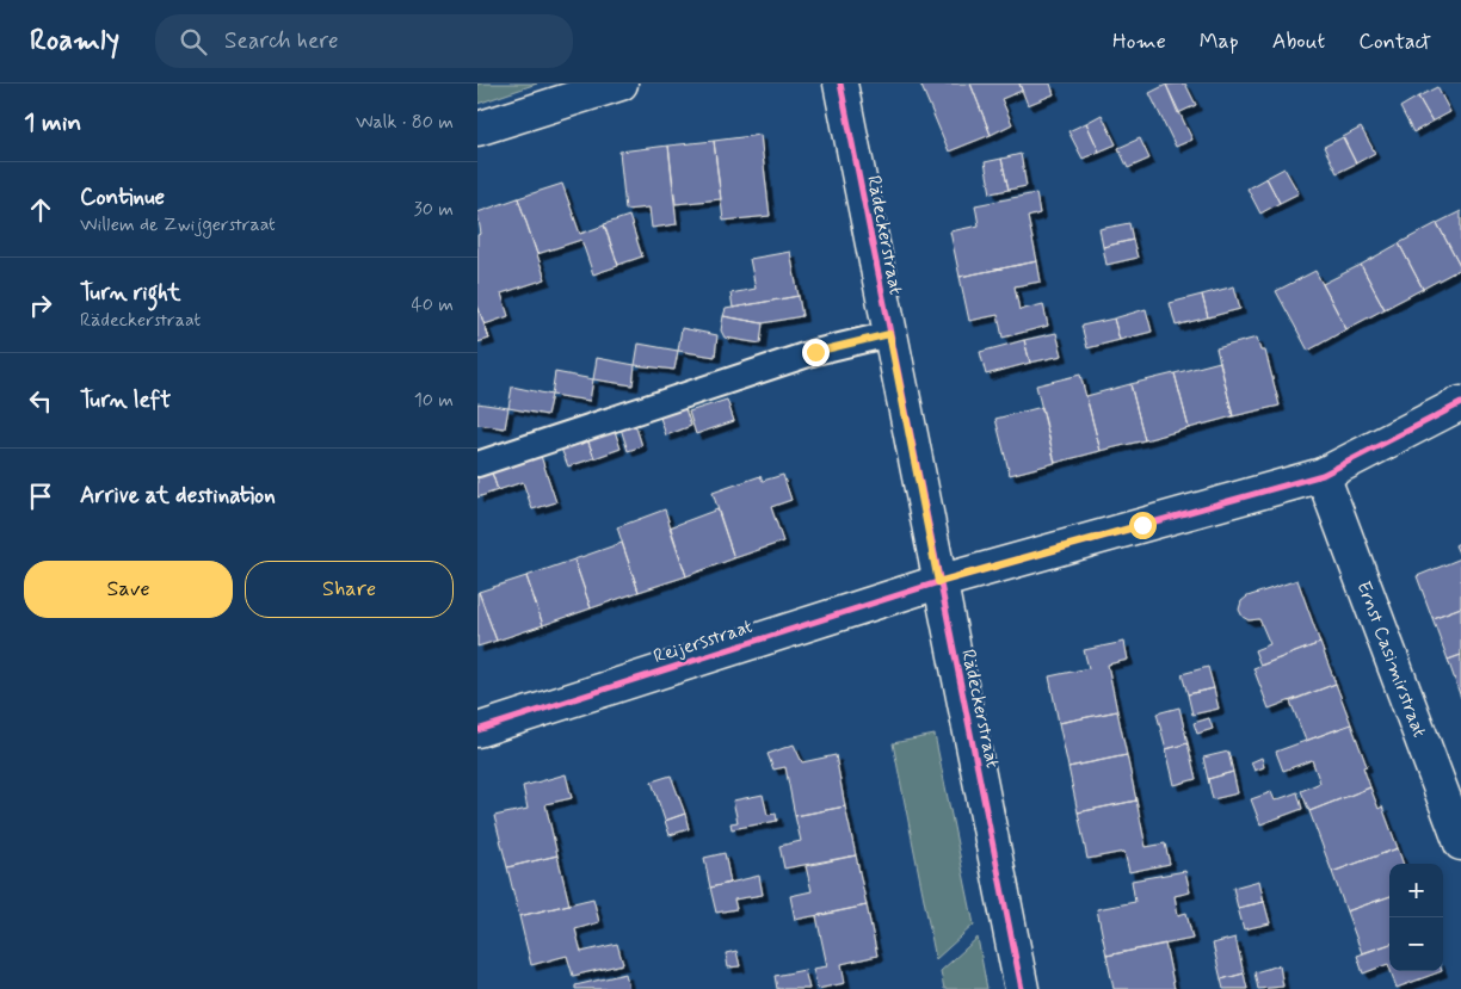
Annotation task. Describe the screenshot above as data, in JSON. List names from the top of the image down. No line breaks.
{"streets":{"street":["Rädeckerstraat","Reijersstraat","Ernst Casimirstraat"]},"crossings":[["Rädeckerstraat","Reijersstraat"],["Reijersstraat","Ernst Casimirstraat"]],"page":{"header":"Roamly","search":"Search here","nav":["Home","Map","About","Contact"],"heading":["1 min","Walk · 80 m"],"list":[["Continue","Willem de Zwijgerstraat","30 m"],["Turn right","Rädeckerstraat","40 m"],["Turn left","10 m"],"Arrive at destination"],"buttons":["Save","Share"],"map_buttons":["+","−"]}}
